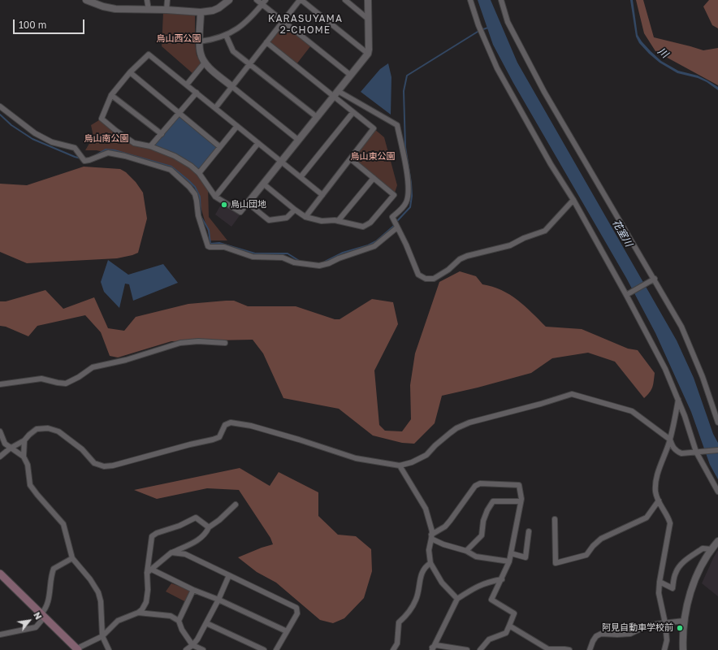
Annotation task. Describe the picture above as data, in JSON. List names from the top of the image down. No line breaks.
{"districts":["KARASUYAMA 2-CHOME"],"water":["川","花室川"],"parks":["烏山西公園","烏山南公園","烏山東公園"],"places":["烏山団地","阿見自動車学校前"],"scale_bar":"100 m","north":"top right"}
